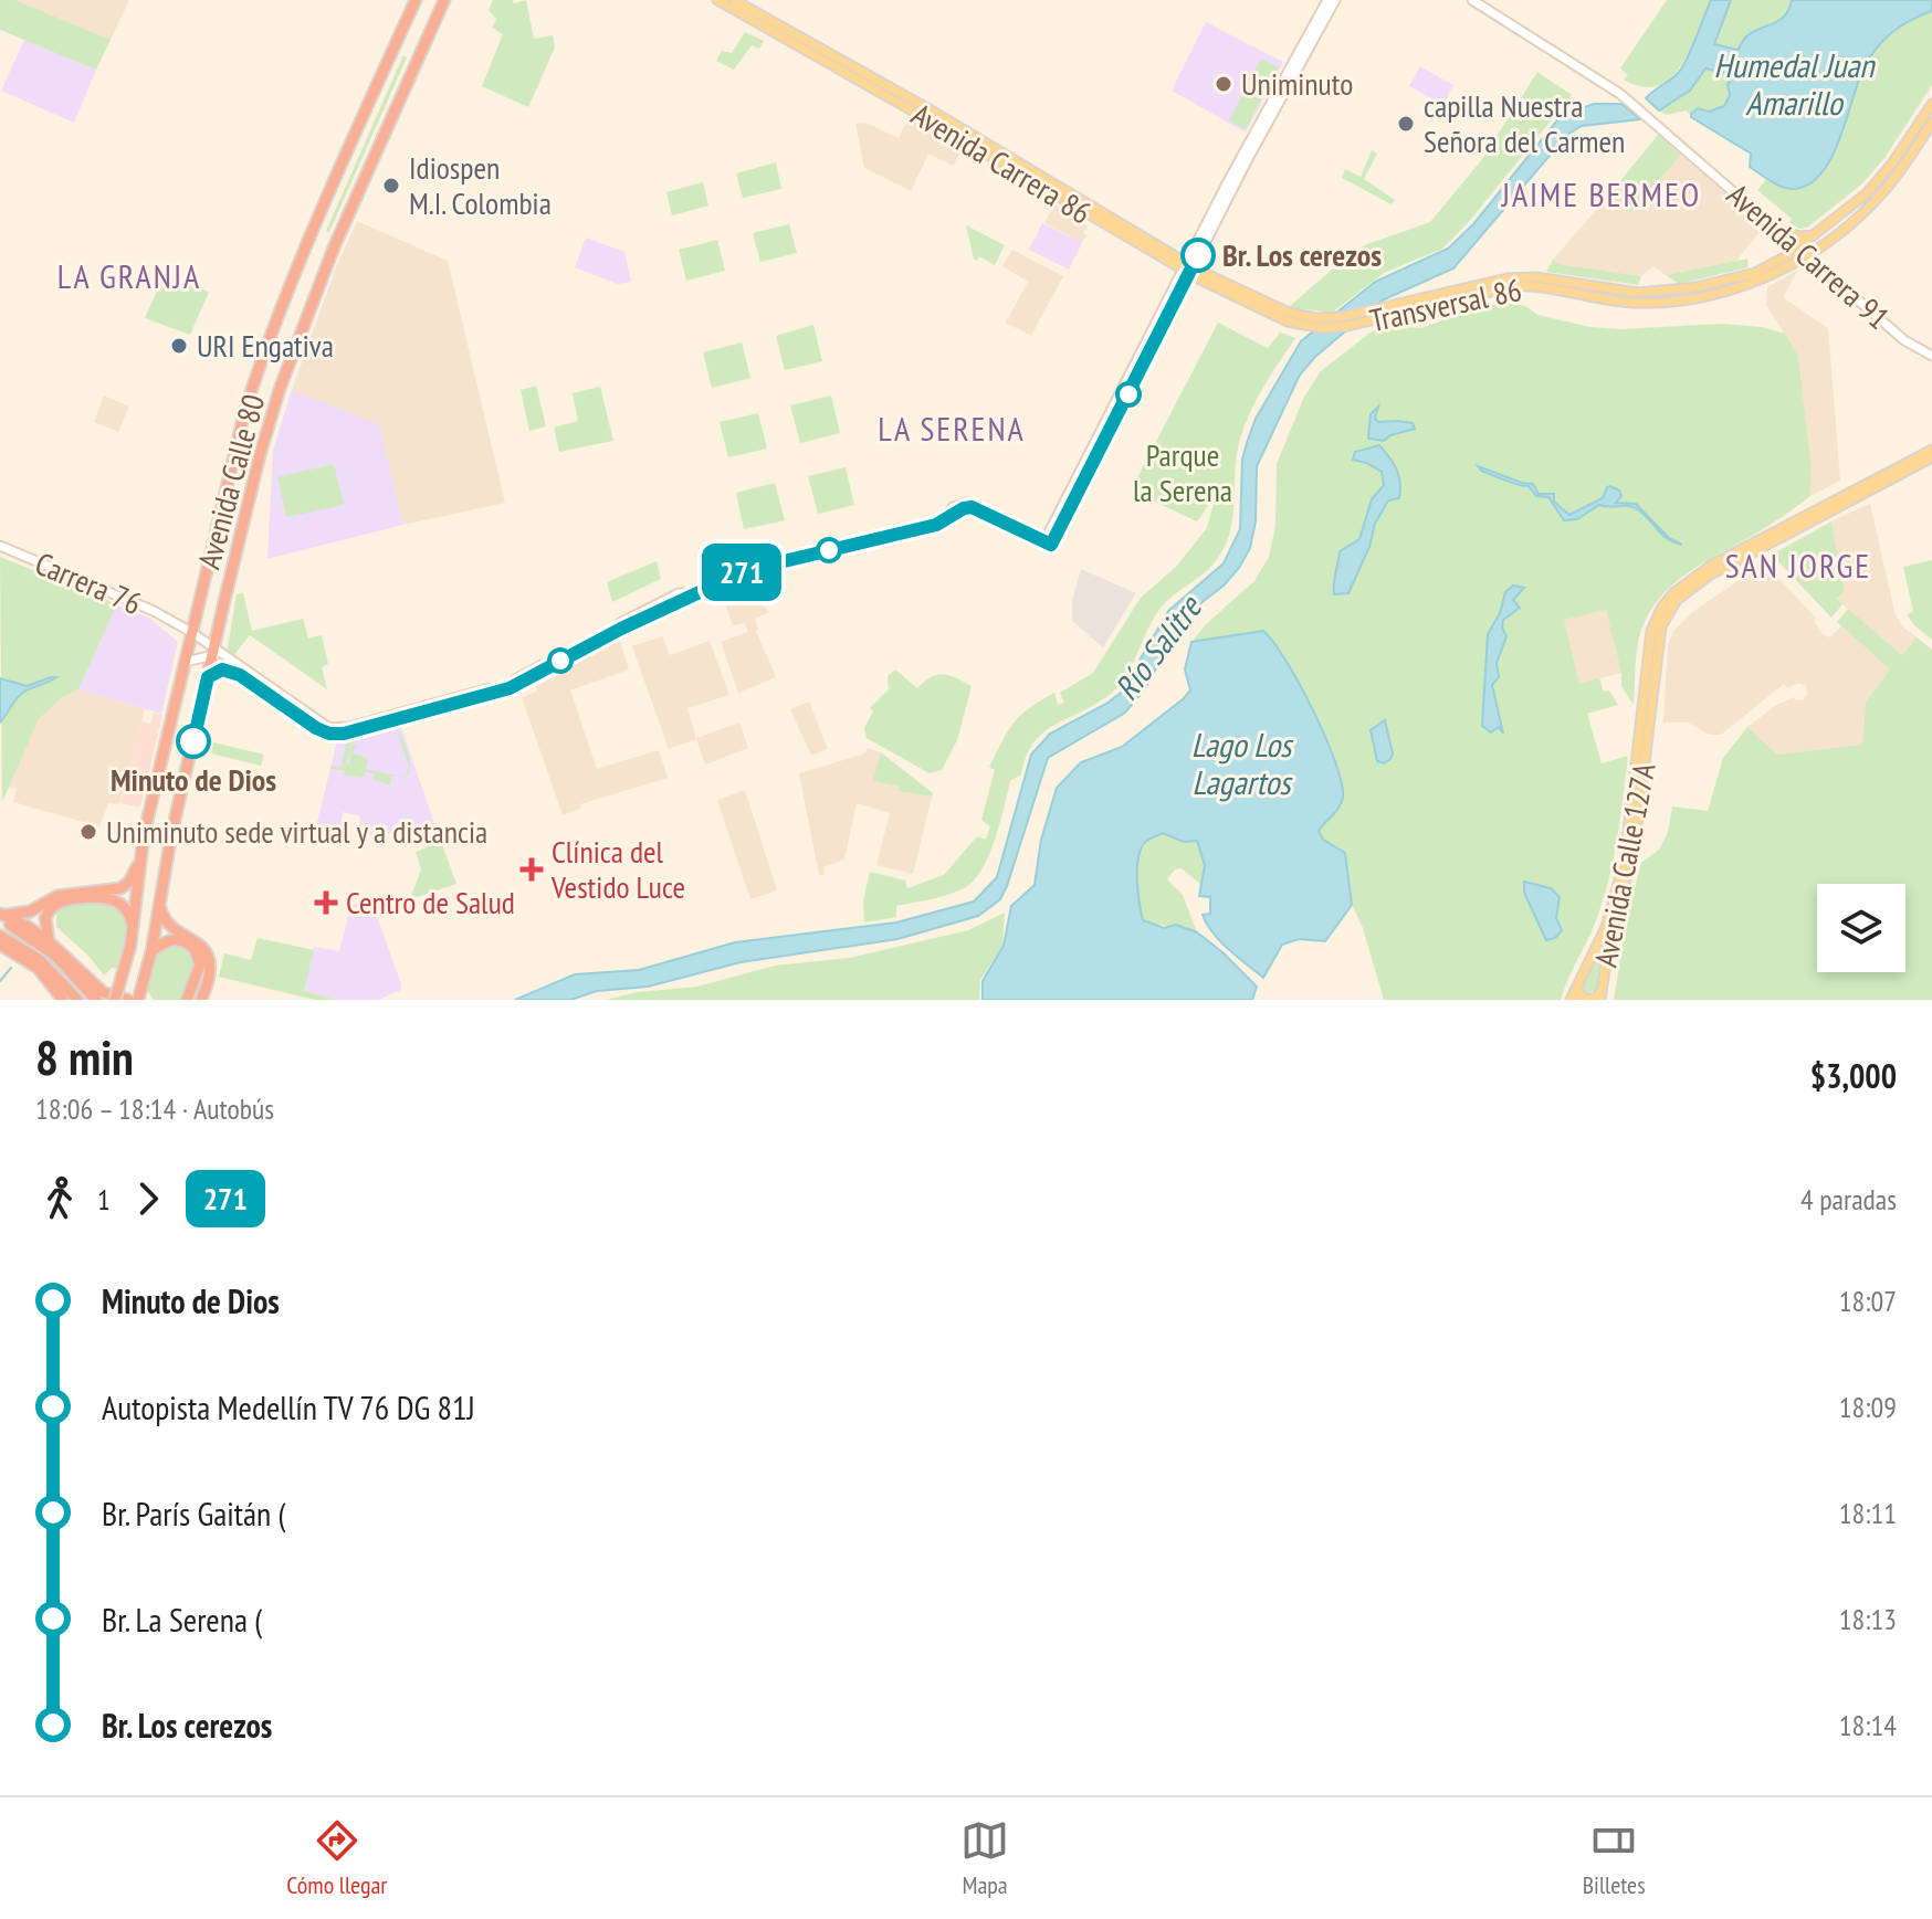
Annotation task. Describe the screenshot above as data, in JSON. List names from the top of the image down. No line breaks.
{"streets":{"highway":["Avenida Calle 80"],"main road":["Avenida Carrera 86","Avenida Carrera 91","Transversal 86","Carrera 76","Avenida Calle 127A"]},"crossings":[["Avenida Carrera 86","Transversal 86"],["Avenida Carrera 91","Transversal 86"],["Avenida Calle 80","Carrera 76"]],"districts":["JAIME BERMEO","LA GRANJA","LA SERENA","SAN JORGE"],"water":["Humedal Juan Amarillo","Río Salitre","Lago Los Lagartos"],"parks":["Parque la Serena"],"places":{"other":["Uniminuto","capilla Nuestra Señora del Carmen","Idiospen M.I. Colombia","Br. Los cerezos","URI Engativa","Minuto de Dios","Uniminuto sede virtual y a distancia"],"health":["Clínica del Vestido Luce","Centro de Salud"]},"lines":["bus line 271"],"page":{"on_map":"271","heading":["8 min","18:06 – 18:14 · Autobús","$3,000"],"legs":["1","271","4 paradas"],"list":[{"name":"Minuto de Dios","value":"18:07"},{"name":"Autopista Medellín TV 76 DG 81J","value":"18:09"},{"name":"Br. París Gaitán (","value":"18:11"},{"name":"Br. La Serena (","value":"18:13"},{"name":"Br. Los cerezos","value":"18:14"}],"tabs":["Cómo llegar","Mapa","Billetes"]}}
